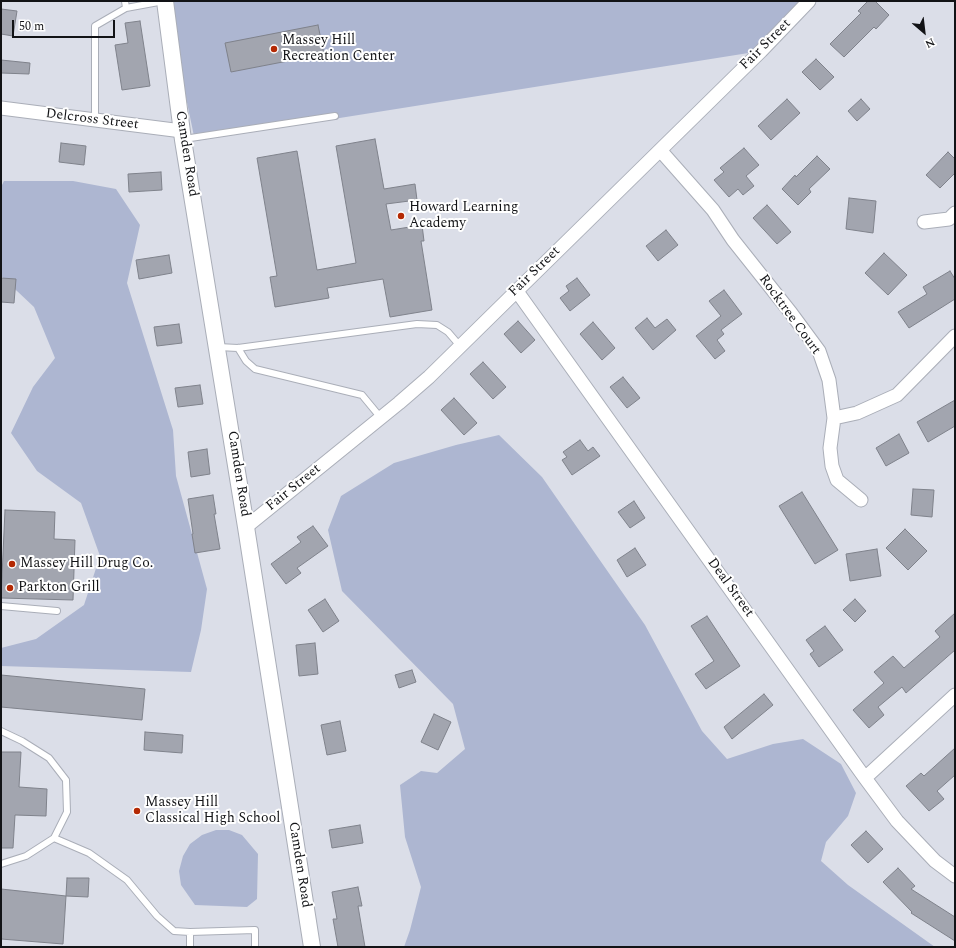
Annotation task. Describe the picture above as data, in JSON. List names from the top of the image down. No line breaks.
{"streets":{"street":["Fair Street","Delcross Street","Camden Road","Rocktree Court","Deal Street"]},"crossings":[["Fair Street","Camden Road"],["Fair Street","Rocktree Court"],["Fair Street","Deal Street"],["Delcross Street","Camden Road"]],"places":["Massey Hill Recreation Center","Howard Learning Academy","Massey Hill Drug Co.","Parkton Grill","Massey Hill Classical High School"],"scale_bar":"50 m","north":"bottom right"}
